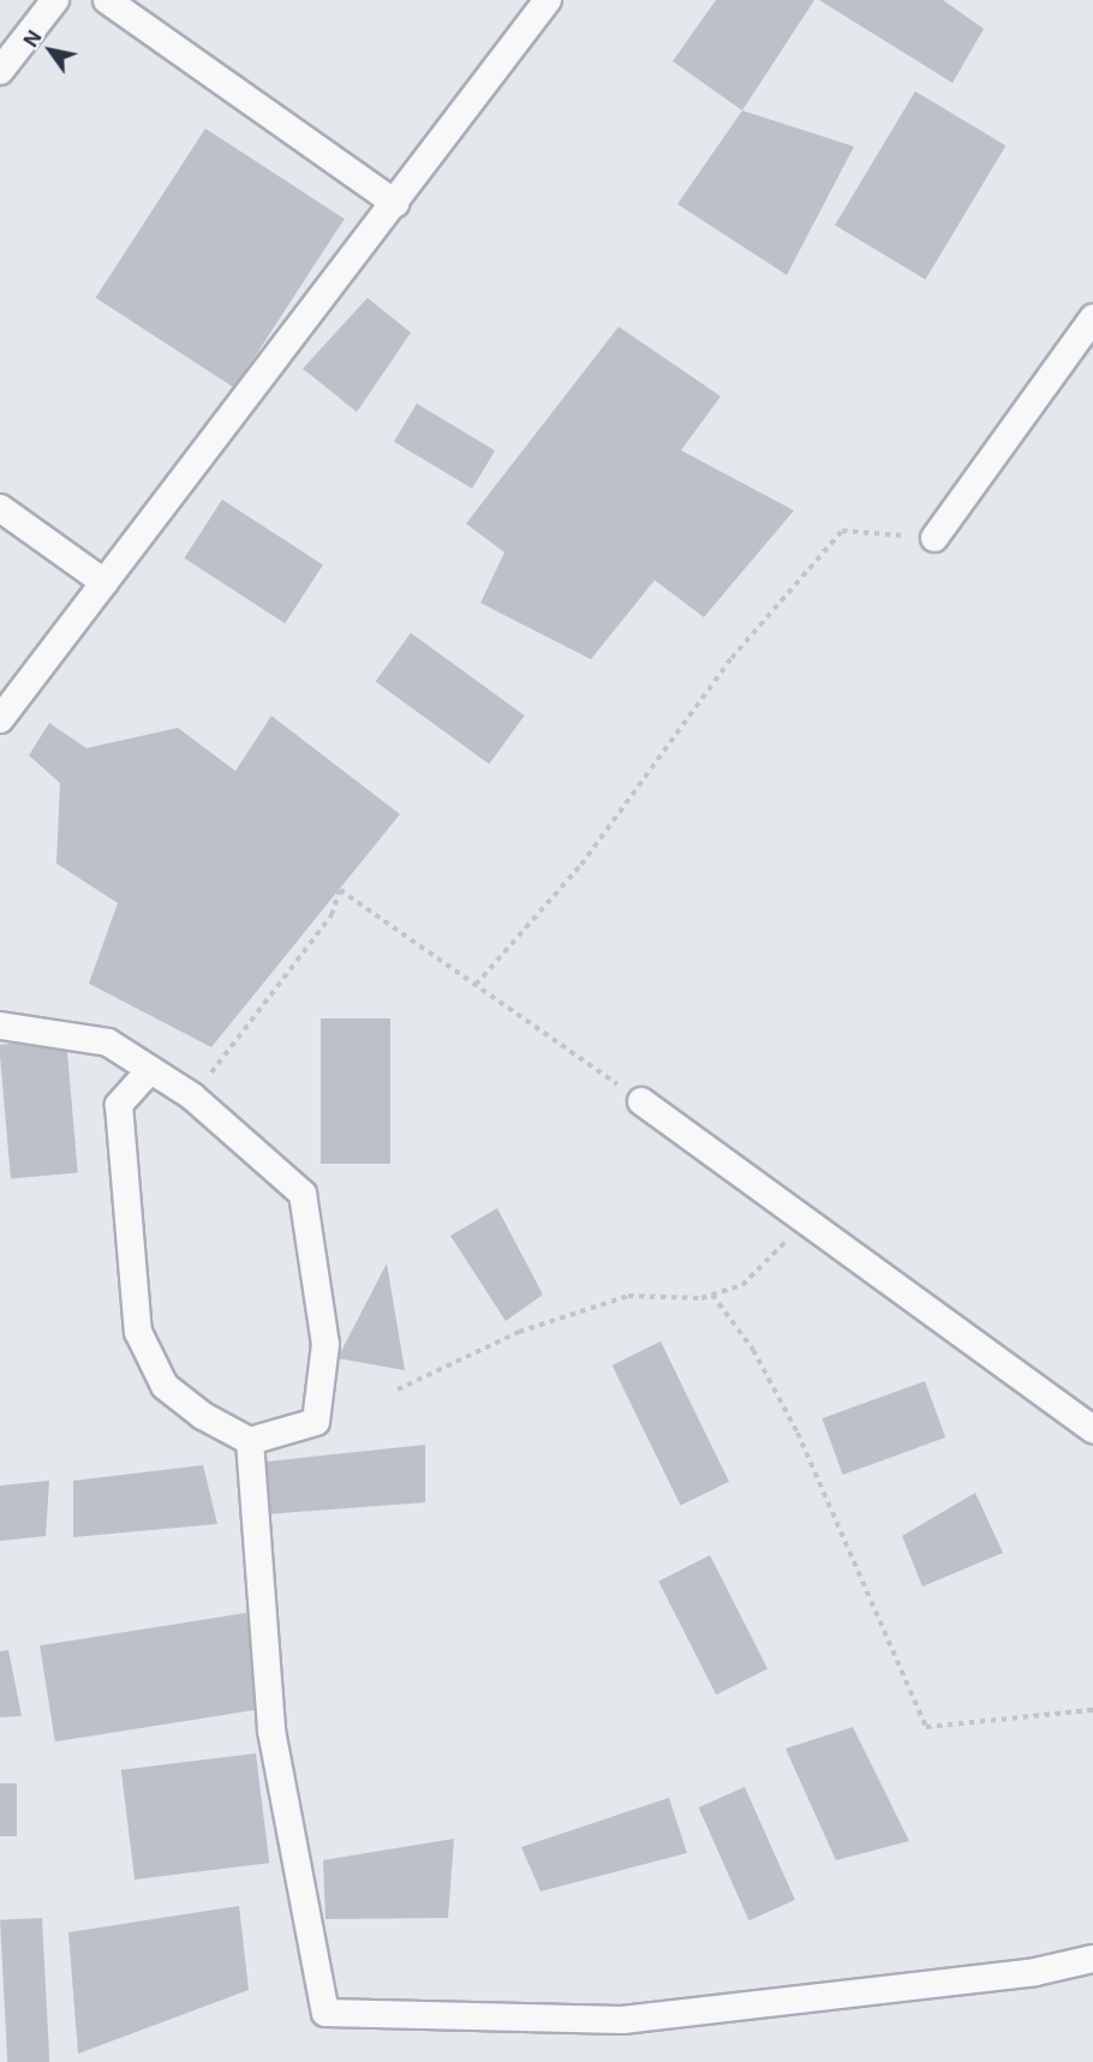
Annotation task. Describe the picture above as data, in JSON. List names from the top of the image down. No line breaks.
{"north":"top left"}
